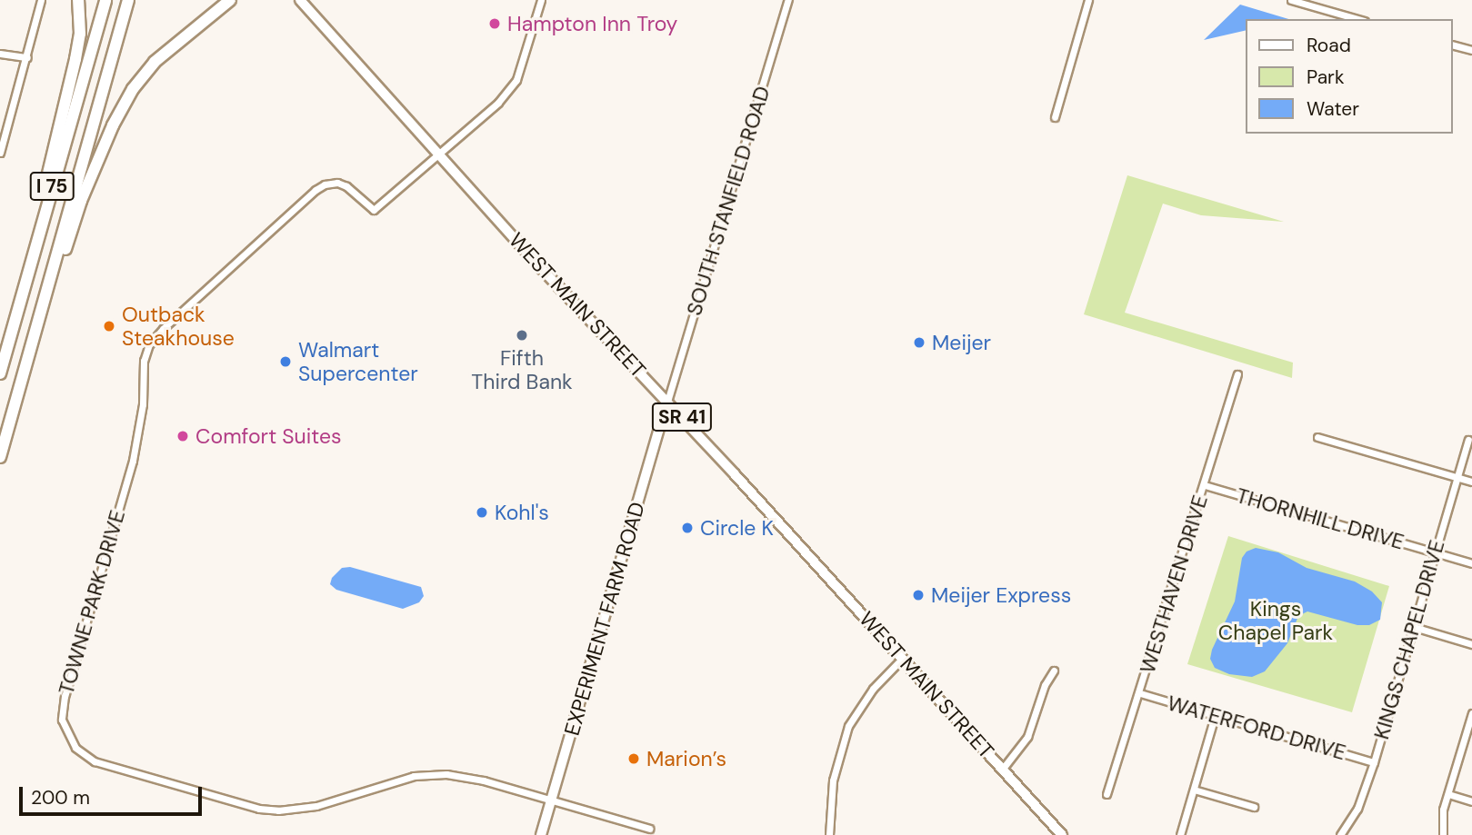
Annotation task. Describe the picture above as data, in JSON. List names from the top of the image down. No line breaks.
{"streets":{"highway":["I 75"],"main road":["WEST MAIN STREET","SR 41","EXPERIMENT FARM ROAD"],"street":["SOUTH STANFIELD ROAD","THORNHILL DRIVE","WESTHAVEN DRIVE","TOWNE PARK DRIVE","KINGS CHAPEL DRIVE","WATERFORD DRIVE"]},"crossings":[["SOUTH STANFIELD ROAD","WEST MAIN STREET"],["SOUTH STANFIELD ROAD","EXPERIMENT FARM ROAD"],["WEST MAIN STREET","TOWNE PARK DRIVE"],["WEST MAIN STREET","EXPERIMENT FARM ROAD"],["THORNHILL DRIVE","WESTHAVEN DRIVE"],["THORNHILL DRIVE","KINGS CHAPEL DRIVE"],["WESTHAVEN DRIVE","WATERFORD DRIVE"],["TOWNE PARK DRIVE","EXPERIMENT FARM ROAD"],["KINGS CHAPEL DRIVE","WATERFORD DRIVE"]],"parks":["Kings Chapel Park"],"places":["Hampton Inn Troy","Outback Steakhouse","Fifth Third Bank","Meijer","Walmart Supercenter","Comfort Suites","Kohl's","Circle K","Meijer Express","Marion’s"],"legend":["Road","Park","Water"],"scale_bar":"200 m"}
